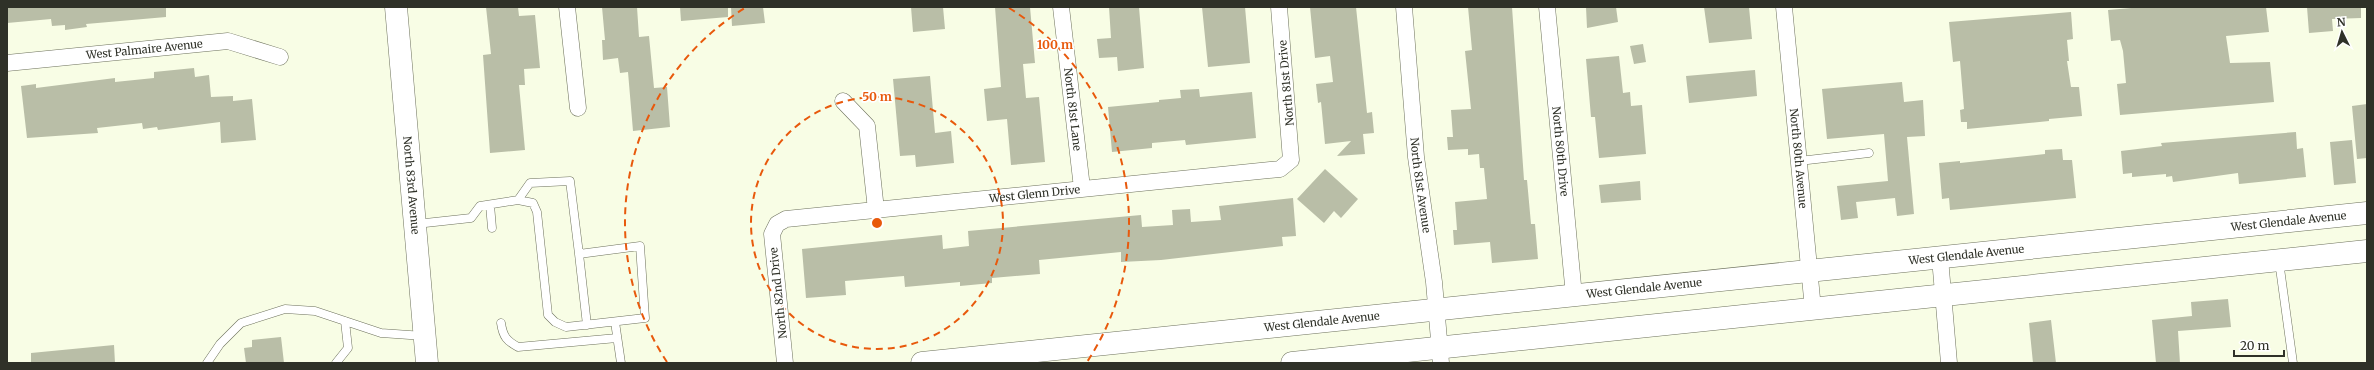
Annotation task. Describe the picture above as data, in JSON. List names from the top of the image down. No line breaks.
{"streets":{"main road":["North 83rd Avenue","West Glendale Avenue"],"street":["West Palmaire Avenue","North 81st Drive","North 81st Lane","North 80th Drive","North 80th Avenue","North 81st Avenue","West Glenn Drive","North 82nd Drive"]},"crossings":[["North 81st Drive","West Glenn Drive"],["North 81st Lane","West Glenn Drive"],["North 80th Drive","West Glendale Avenue"],["North 80th Avenue","West Glendale Avenue"],["North 81st Avenue","West Glendale Avenue"],["West Glenn Drive","North 82nd Drive"]],"scale_bar":"20 m","north":"top","rings":["100 m","50 m"]}
